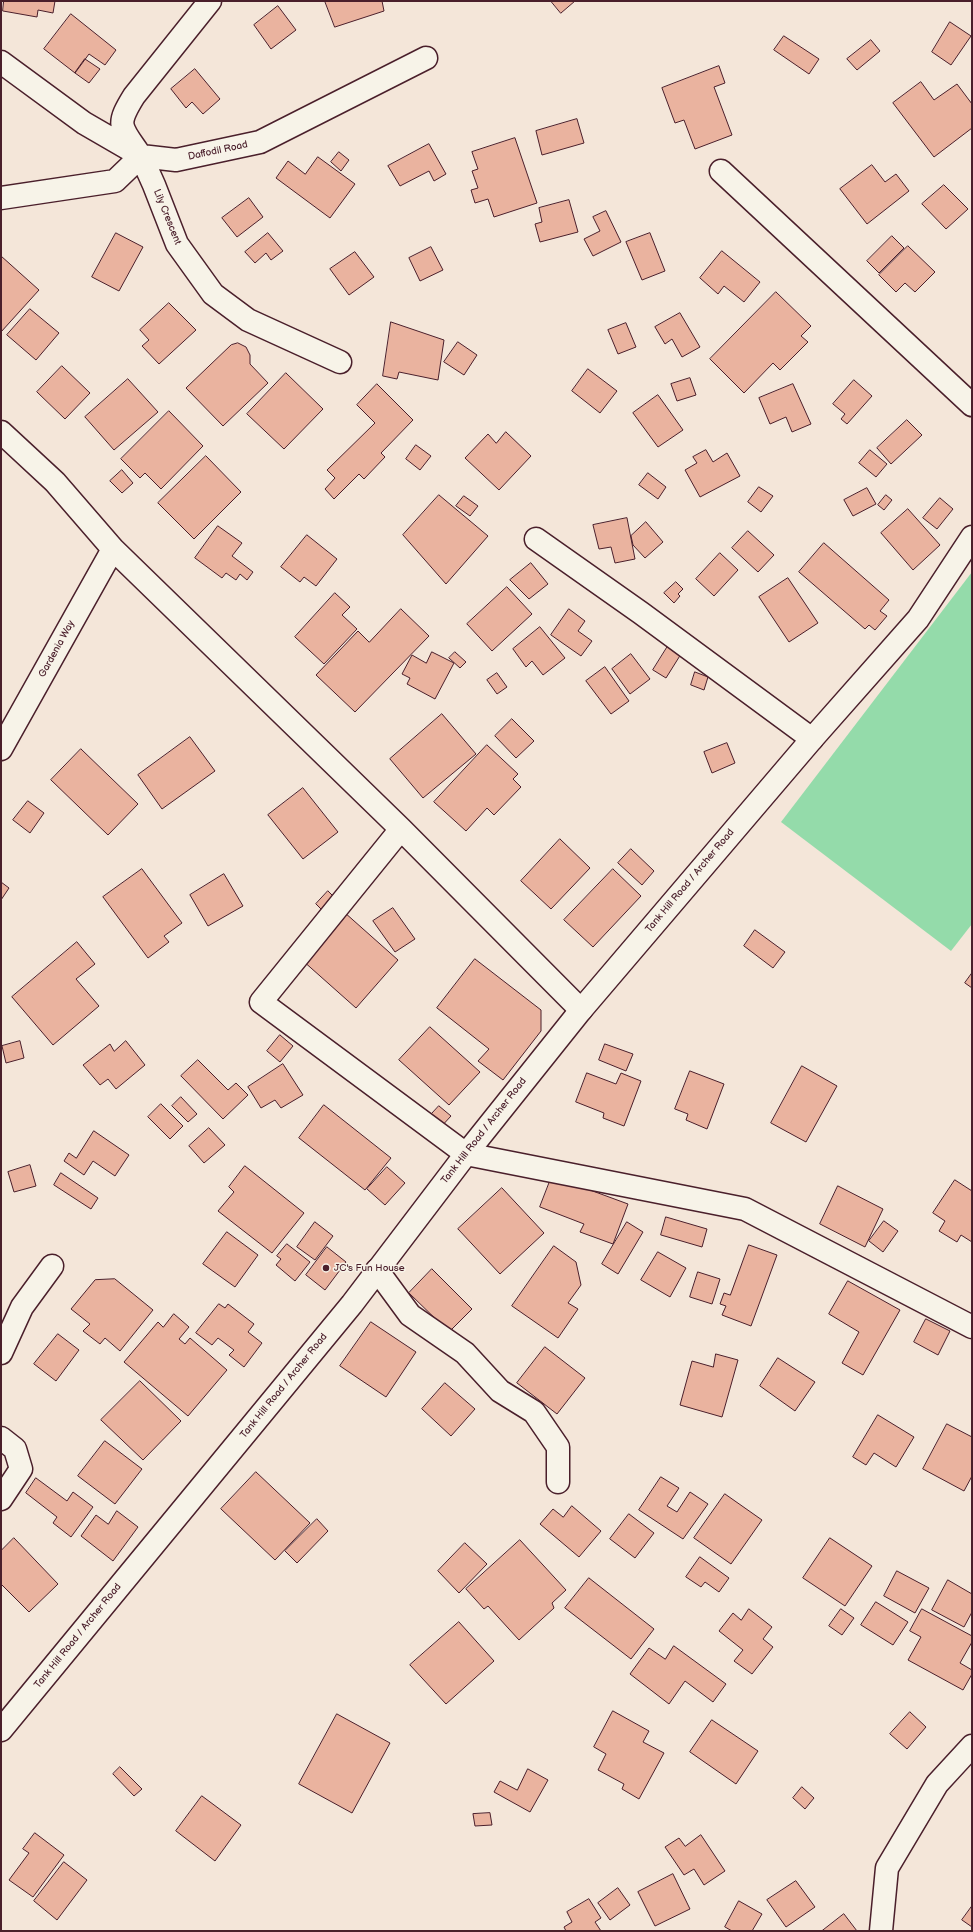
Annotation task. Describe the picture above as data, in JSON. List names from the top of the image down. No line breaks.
{"streets":{"street":["Daffodil Road","Lily Crescent","Gardenia Way","Tank Hill Road / Archer Road"]},"crossings":[["Daffodil Road","Lily Crescent"]],"places":["JC's Fun House"]}
